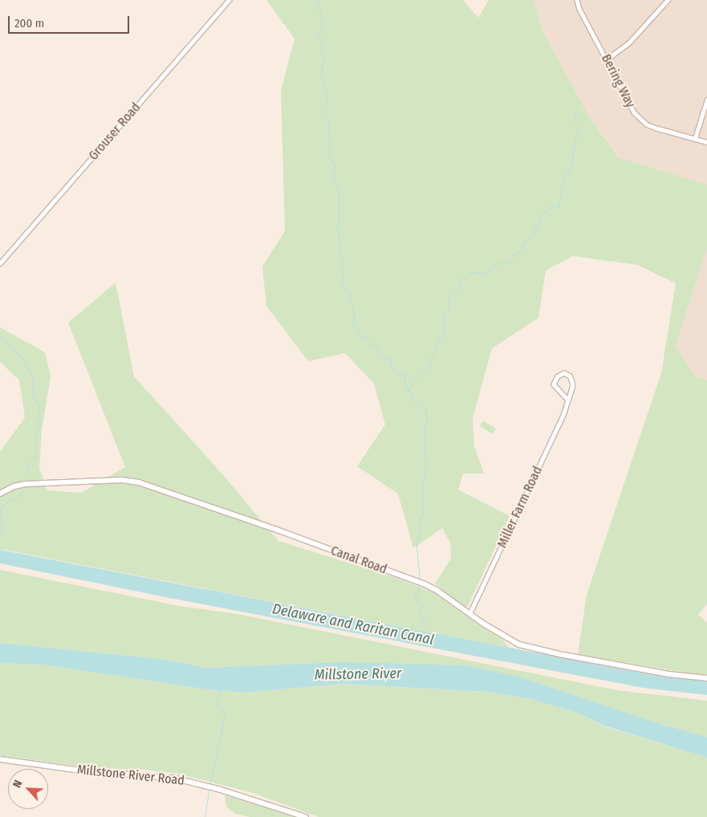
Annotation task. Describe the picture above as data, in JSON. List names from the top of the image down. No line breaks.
{"streets":{"main road":["Millstone River Road"],"street":["Bering Way","Grouser Road","Miller Farm Road","Canal Road"]},"crossings":[["Miller Farm Road","Canal Road"]],"water":["Delaware and Raritan Canal","Millstone River"],"scale_bar":"200 m","north":"top left"}
